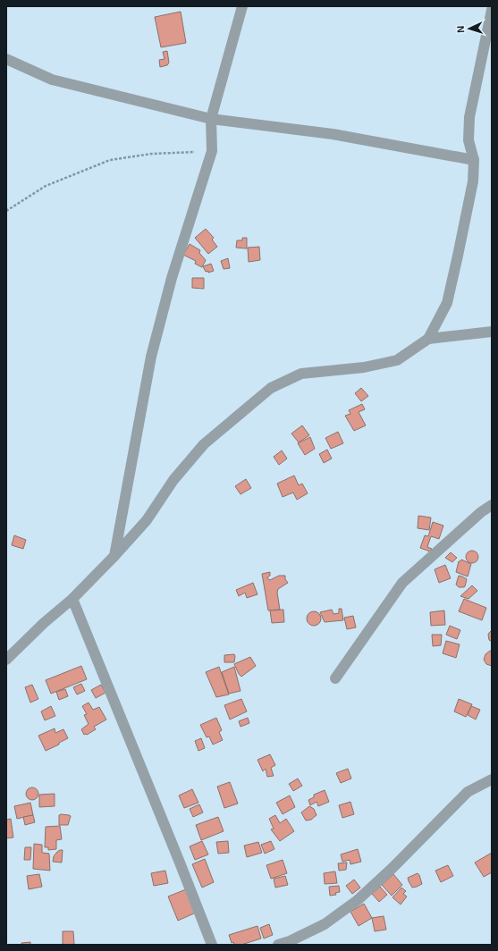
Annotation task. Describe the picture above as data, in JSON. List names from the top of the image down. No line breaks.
{"north":"left"}
